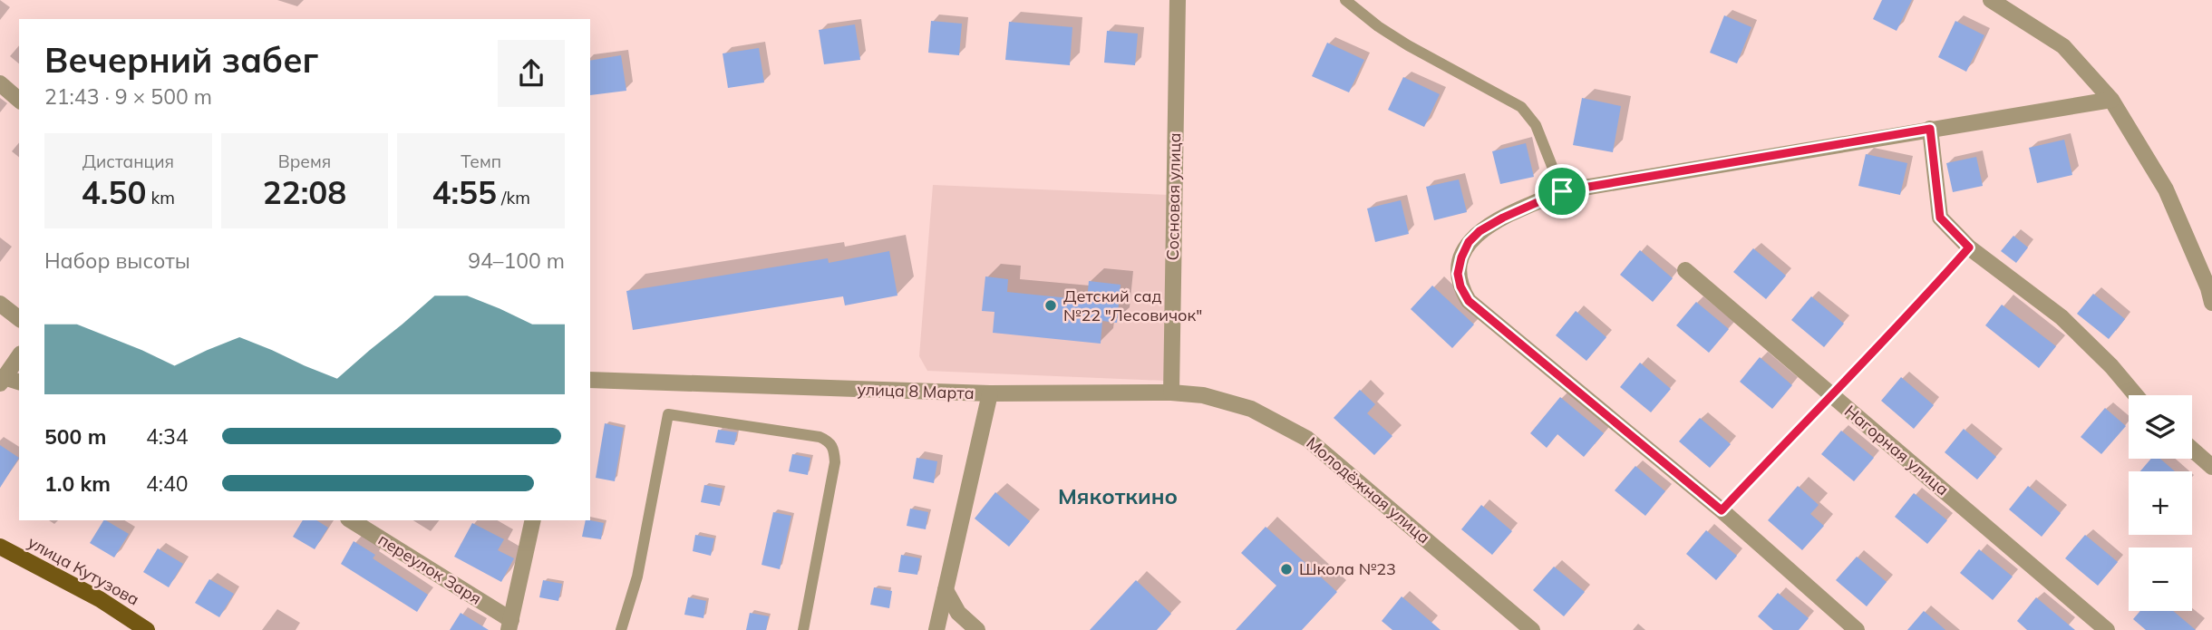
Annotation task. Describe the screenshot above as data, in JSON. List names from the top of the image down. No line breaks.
{"streets":{"main road":["улица Кутузова"],"street":["Сосновая улица","улица 8 Марта","Нагорная улица","Молодёжная улица","переулок Заря"]},"crossings":[["Сосновая улица","Молодёжная улица"],["улица 8 Марта","Молодёжная улица"]],"districts":["Мякоткино"],"places":["Детский сад №22 \"Лесовичок\"","Школа №23"],"page":{"heading":["Вечерний забег","21:43 · 9 × 500 m"],"stats":[["Дистанция","4.50 km"],["Время","22:08"],["Темп","4:55 /km"]],"chart":["Набор высоты","94–100 m"],"map_buttons":["+","−"],"list":[{"name":"500 m","note":"4:34"},{"name":"1.0 km","note":"4:40"}]}}
